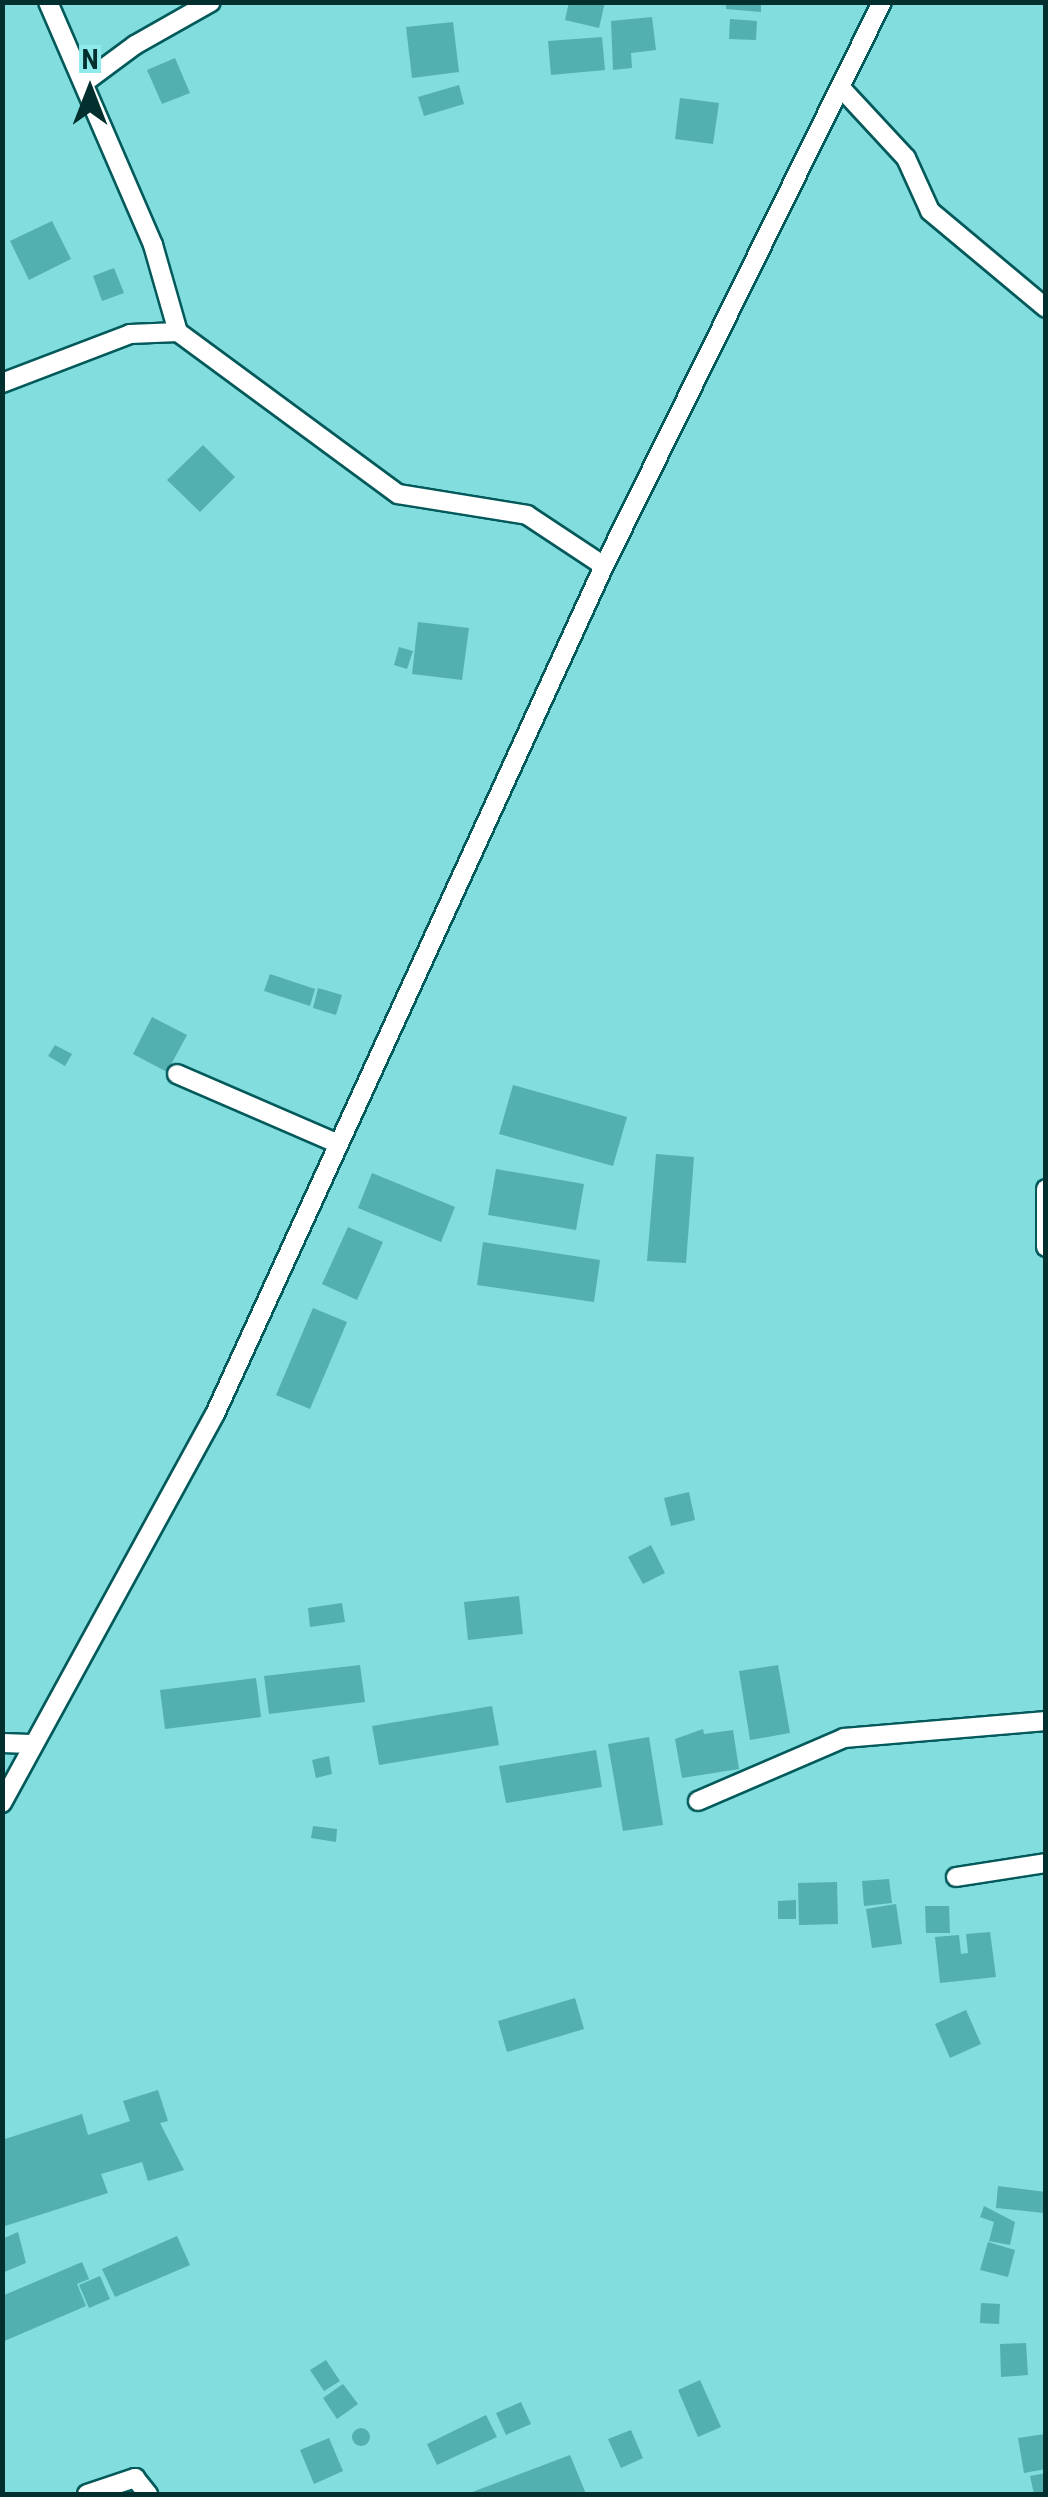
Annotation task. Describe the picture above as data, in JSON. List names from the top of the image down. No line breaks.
{"north":"top"}
